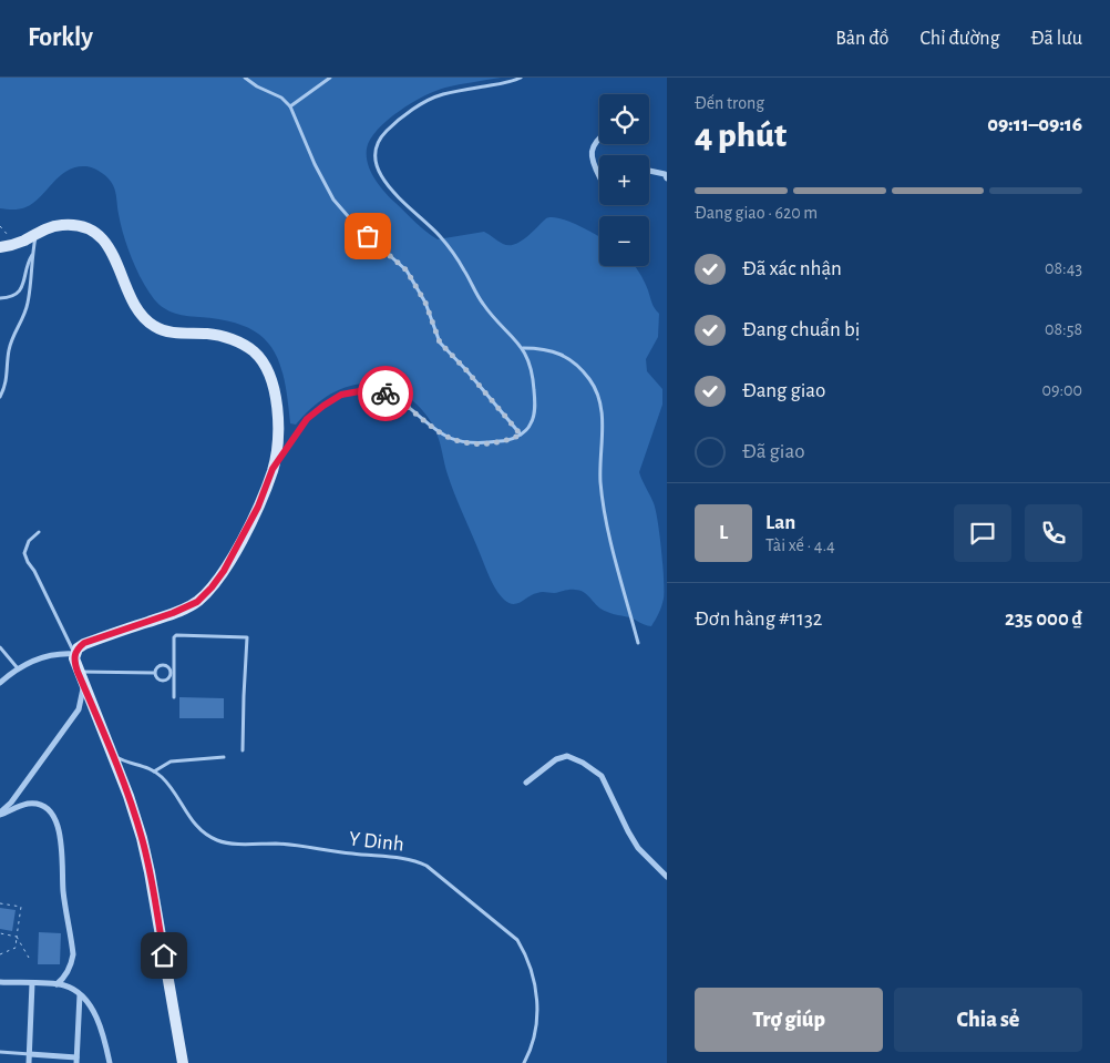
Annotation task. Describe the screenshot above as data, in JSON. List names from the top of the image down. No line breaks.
{"streets":{"lane":["Y Dinh"]},"page":{"header":"Forkly","nav":["Bản đồ","Chỉ đường","Đã lưu"],"heading":["4 phút","Đến trong","09:11–09:16"],"panel":["Lan","Tài xế · 4.4","Đơn hàng #1132","235 000 ₫"],"map_buttons":["+","−"],"bar":"Đang giao · 620 m","list":[["Đã xác nhận","08:43"],["Đang chuẩn bị","08:58"],["Đang giao","09:00"],"Đã giao"],"round":"L","buttons":["Trợ giúp","Chia sẻ"]}}
